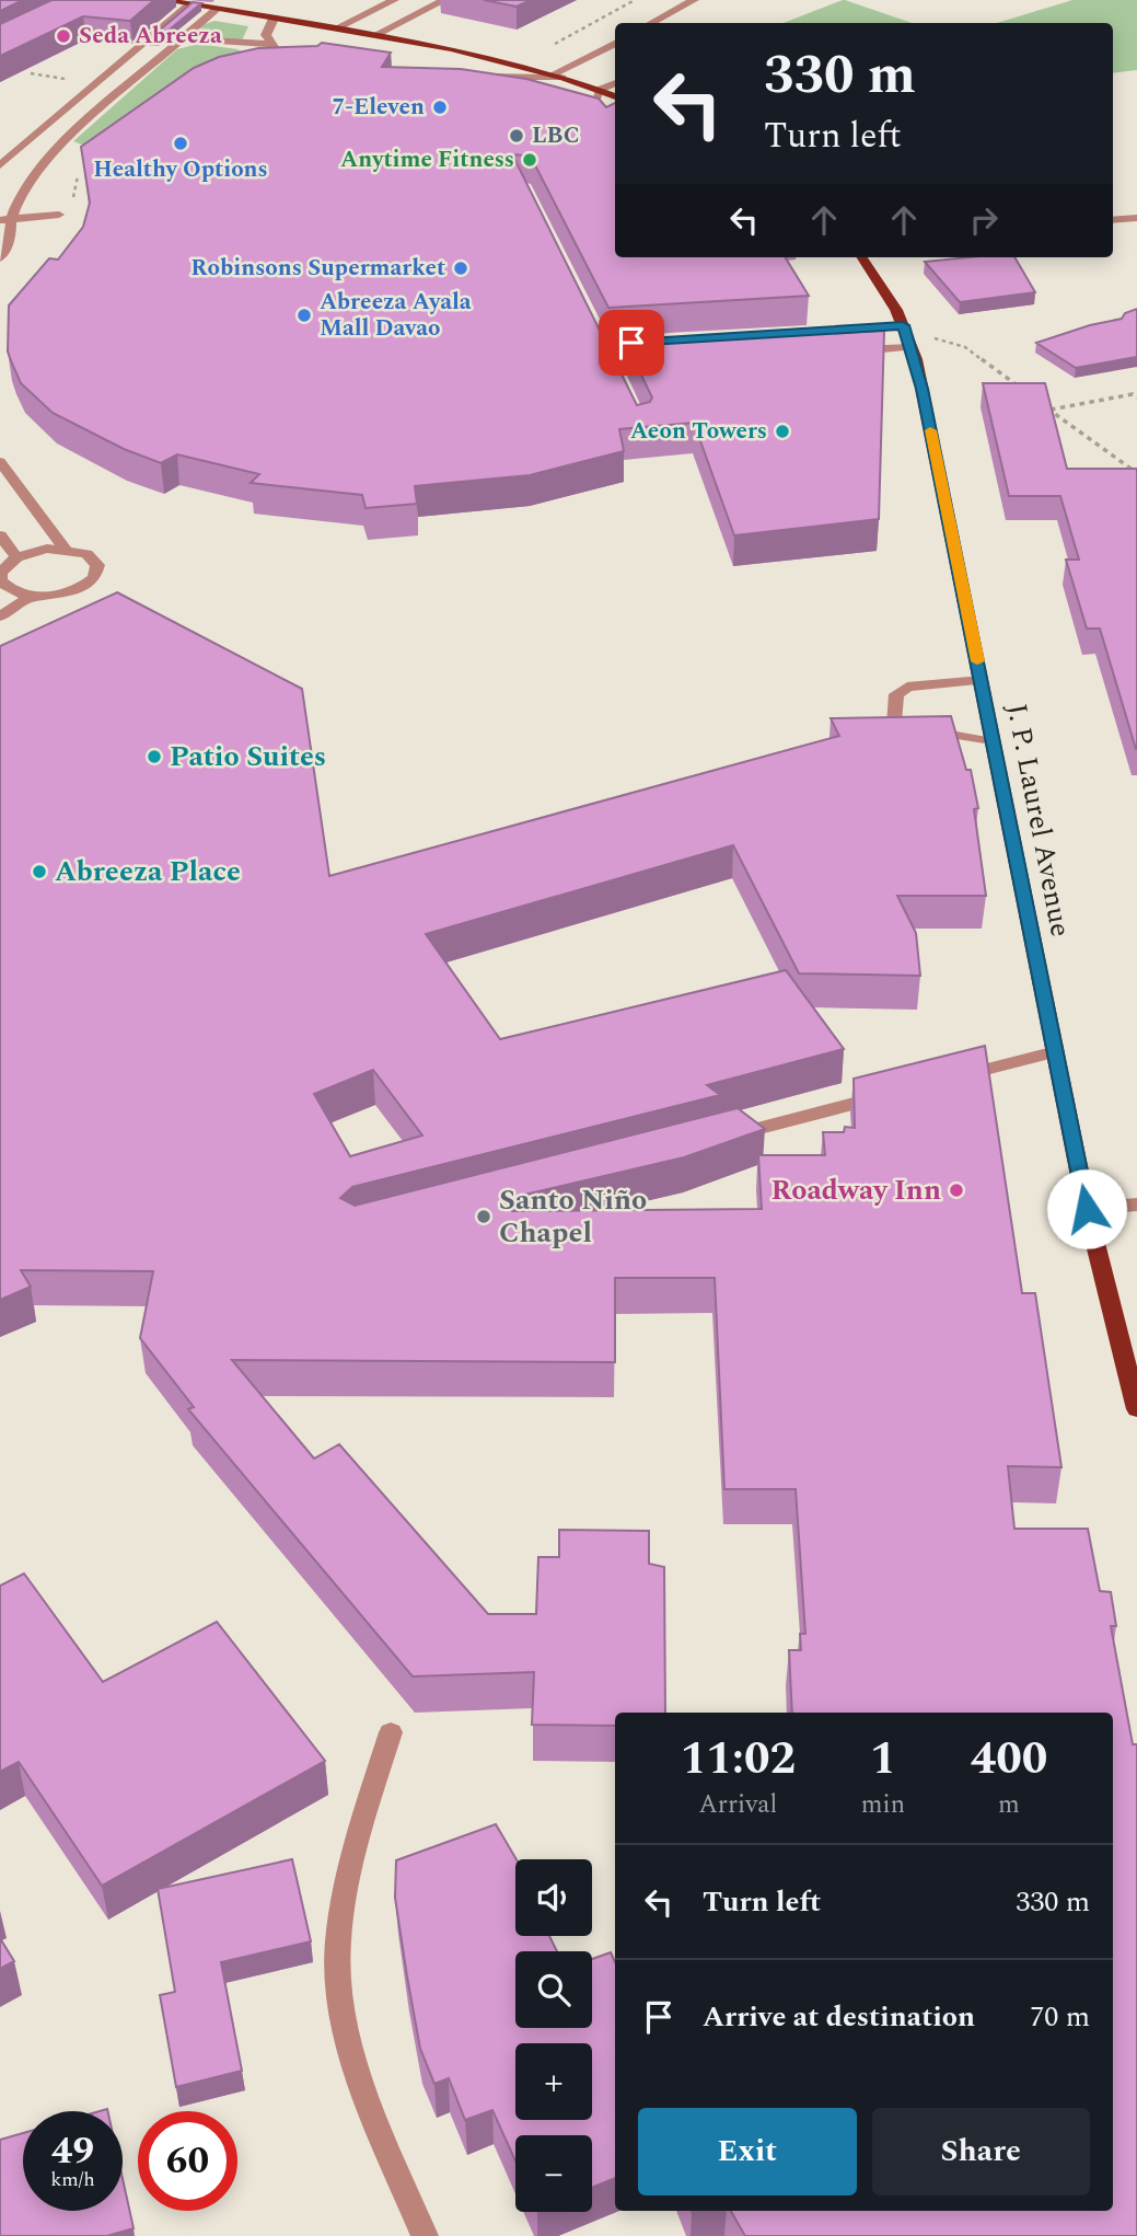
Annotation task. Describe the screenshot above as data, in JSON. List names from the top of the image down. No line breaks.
{"streets":{"main road":["J. P. Laurel Avenue"]},"places":["Seda Abreeza","7-Eleven","LBC","Healthy Options","Anytime Fitness","Robinsons Supermarket","Abreeza Ayala Mall Davao","Aeon Towers","Patio Suites","Abreeza Place","Roadway Inn","Santo Niño Chapel"],"page":{"turn":["330 m","Turn left"],"eta":["11:02","Arrival","1","min","400","m"],"list":[{"name":"Turn left","value":"330 m"},{"name":"Arrive at destination","value":"70 m"}],"map_buttons":["+","−"],"buttons":["Exit","Share"],"speed":"49 km/h","limit":"60"}}
